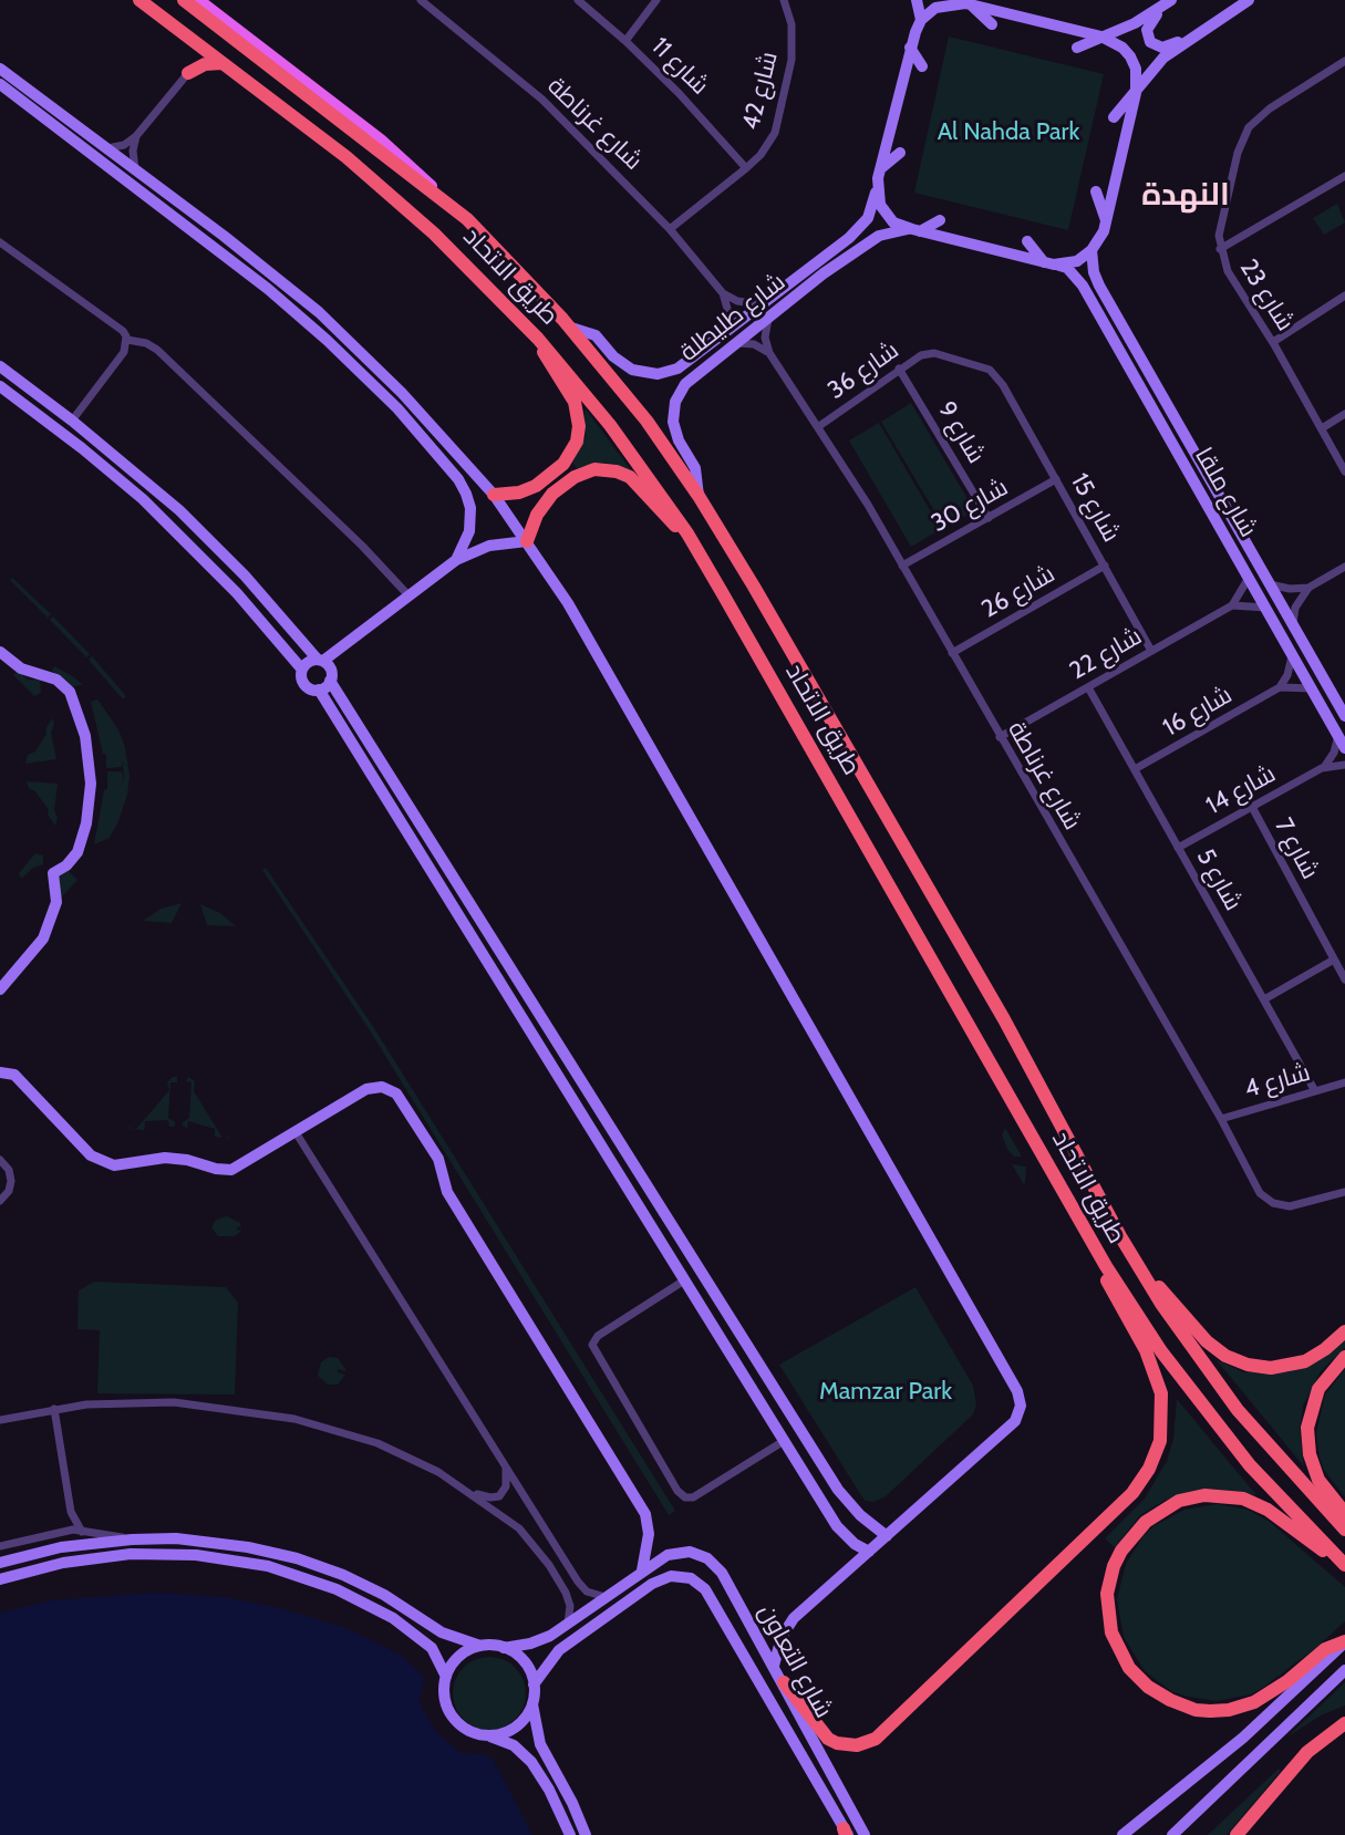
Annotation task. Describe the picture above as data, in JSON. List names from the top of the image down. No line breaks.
{"streets":{"highway":["طريق الاتحاد"],"street":["شارع 11","شارع 42","شارع غرناطة","شارع 23","شارع طليطلة","شارع 36","شارع 9","شارع ملقا","شارع 30","شارع 15","شارع 26","شارع 22","شارع 16","شارع 14","شارع 7","شارع 5","شارع 4","شارع التعاون"]},"crossings":[["شارع 11","شارع 42"],["شارع 42","شارع غرناطة"],["شارع غرناطة","شارع 36"],["شارع غرناطة","شارع 30"],["شارع غرناطة","شارع 26"],["شارع غرناطة","شارع 22"],["شارع غرناطة","شارع 4"],["طريق الاتحاد","شارع طليطلة"],["شارع 36","شارع 9"],["شارع 36","شارع 15"],["شارع 9","شارع 30"],["شارع 30","شارع 15"],["شارع 15","شارع 26"],["شارع 15","شارع 22"],["شارع 22","شارع 5"],["شارع 16","شارع 5"],["شارع 14","شارع 7"],["شارع 14","شارع 5"],["شارع 5","شارع 4"]],"districts":["النهدة"],"parks":["Al Nahda Park","Mamzar Park"]}
